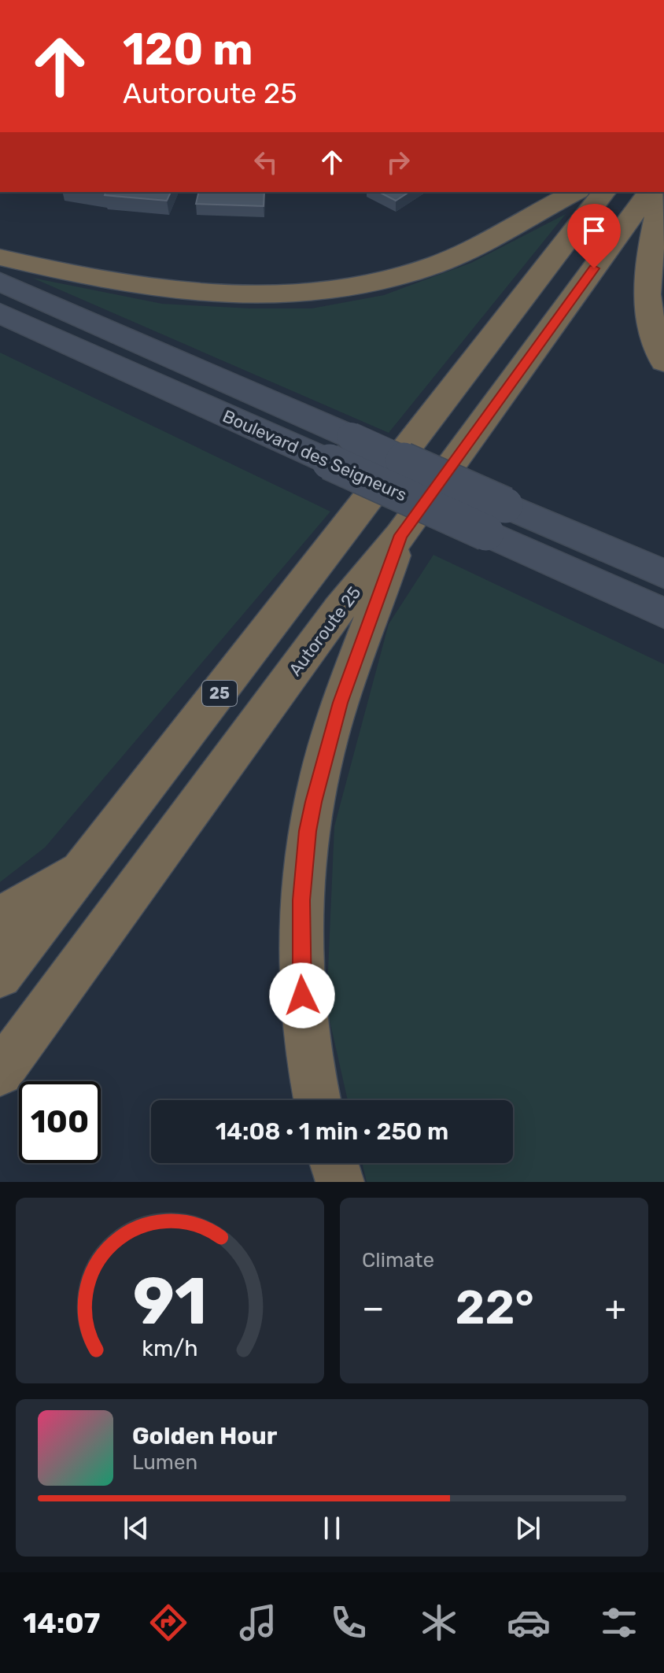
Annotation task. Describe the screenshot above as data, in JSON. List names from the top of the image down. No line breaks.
{"streets":{"highway":["Autoroute 25","25"],"main road":["Boulevard des Seigneurs"]},"page":{"turn":["120 m","Autoroute 25"],"limit":"100","trip":"14:08 · 1 min · 250 m","tile":"Climate","heat":["−","22°","+"],"song":["Golden Hour","Lumen"],"tabs":"14:07","gauge":["91","km/h"]}}
